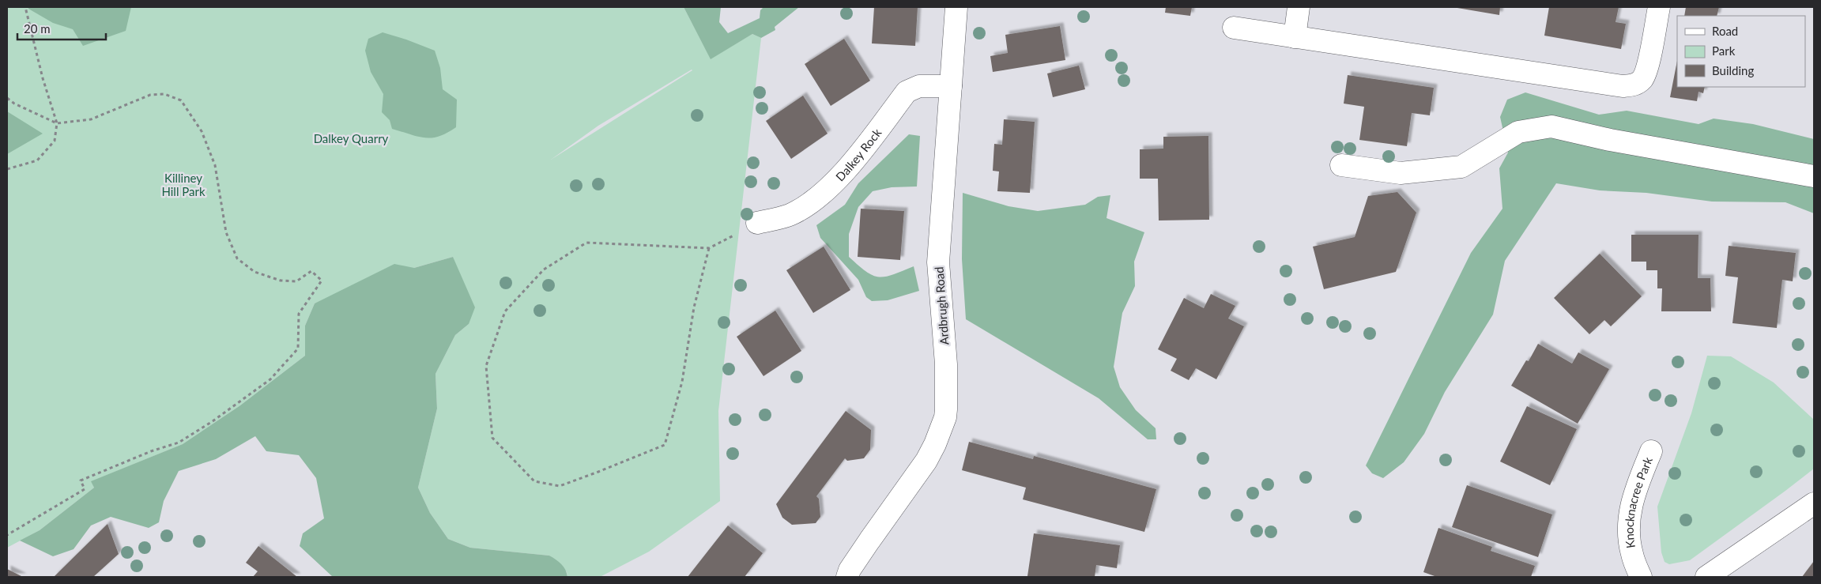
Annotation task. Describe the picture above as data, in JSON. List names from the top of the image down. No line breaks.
{"streets":{"street":["Dalkey Rock","Ardbrugh Road","Knocknacree Park"]},"crossings":[["Dalkey Rock","Ardbrugh Road"]],"parks":["Dalkey Quarry","Killiney Hill Park"],"legend":["Road","Park","Building"],"scale_bar":"20 m"}
